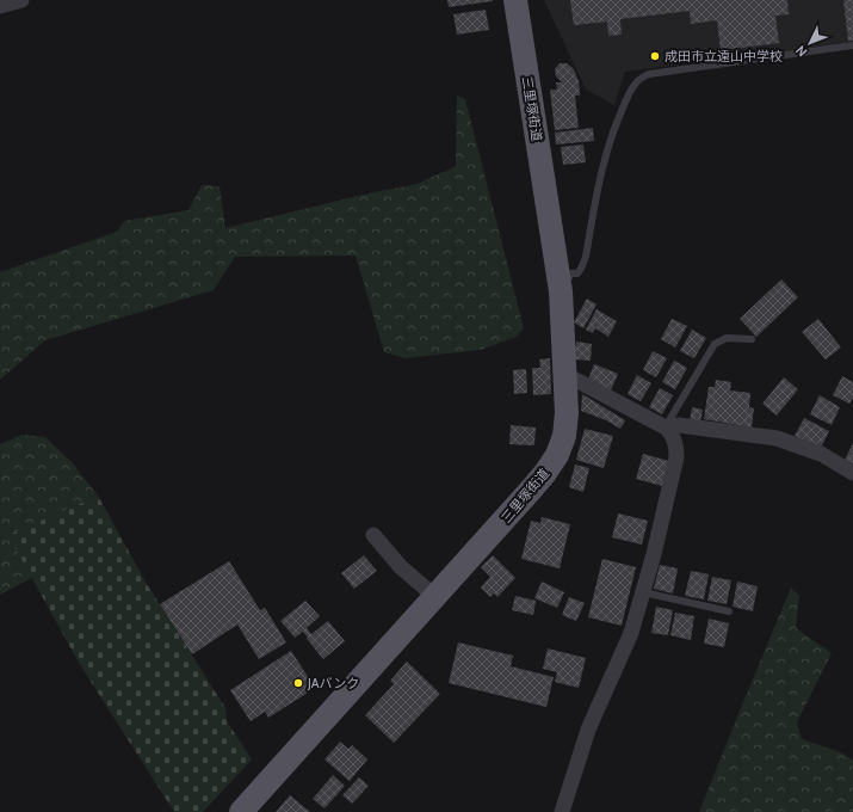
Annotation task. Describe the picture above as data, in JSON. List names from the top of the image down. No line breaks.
{"streets":{"main road":["三里塚街道"]},"places":["成田市立遠山中学校","JAバンク"],"north":"bottom left"}
